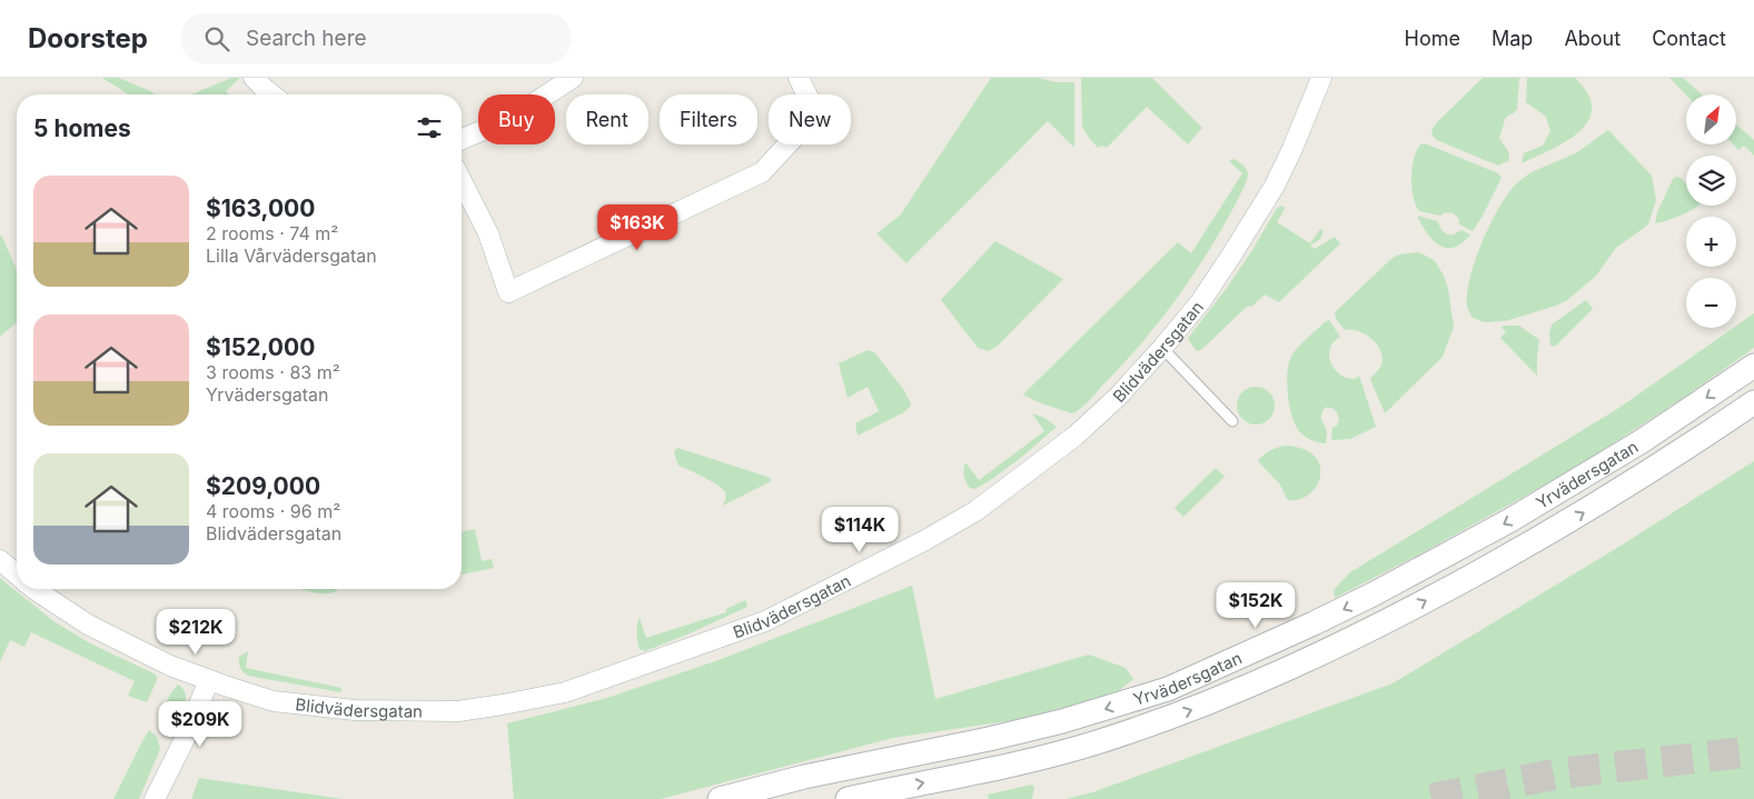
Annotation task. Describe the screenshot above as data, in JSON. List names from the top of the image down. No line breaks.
{"streets":{"street":["Blidvädersgatan","Yrvädersgatan"]},"north":"top right","page":{"header":"Doorstep","search":"Search here","nav":["Home","Map","About","Contact"],"map_buttons":["+","−"],"chip":["Buy","Rent","Filters","New"],"heading":"5 homes","list":[{"name":"$163,000","note":"2 rooms · 74 m² · Lilla Vårvädersgatan"},{"name":"$152,000","note":"3 rooms · 83 m² · Yrvädersgatan"},{"name":"$209,000","note":"4 rooms · 96 m² · Blidvädersgatan"}],"price":["$163K","$114K","$152K","$212K","$209K"]}}
